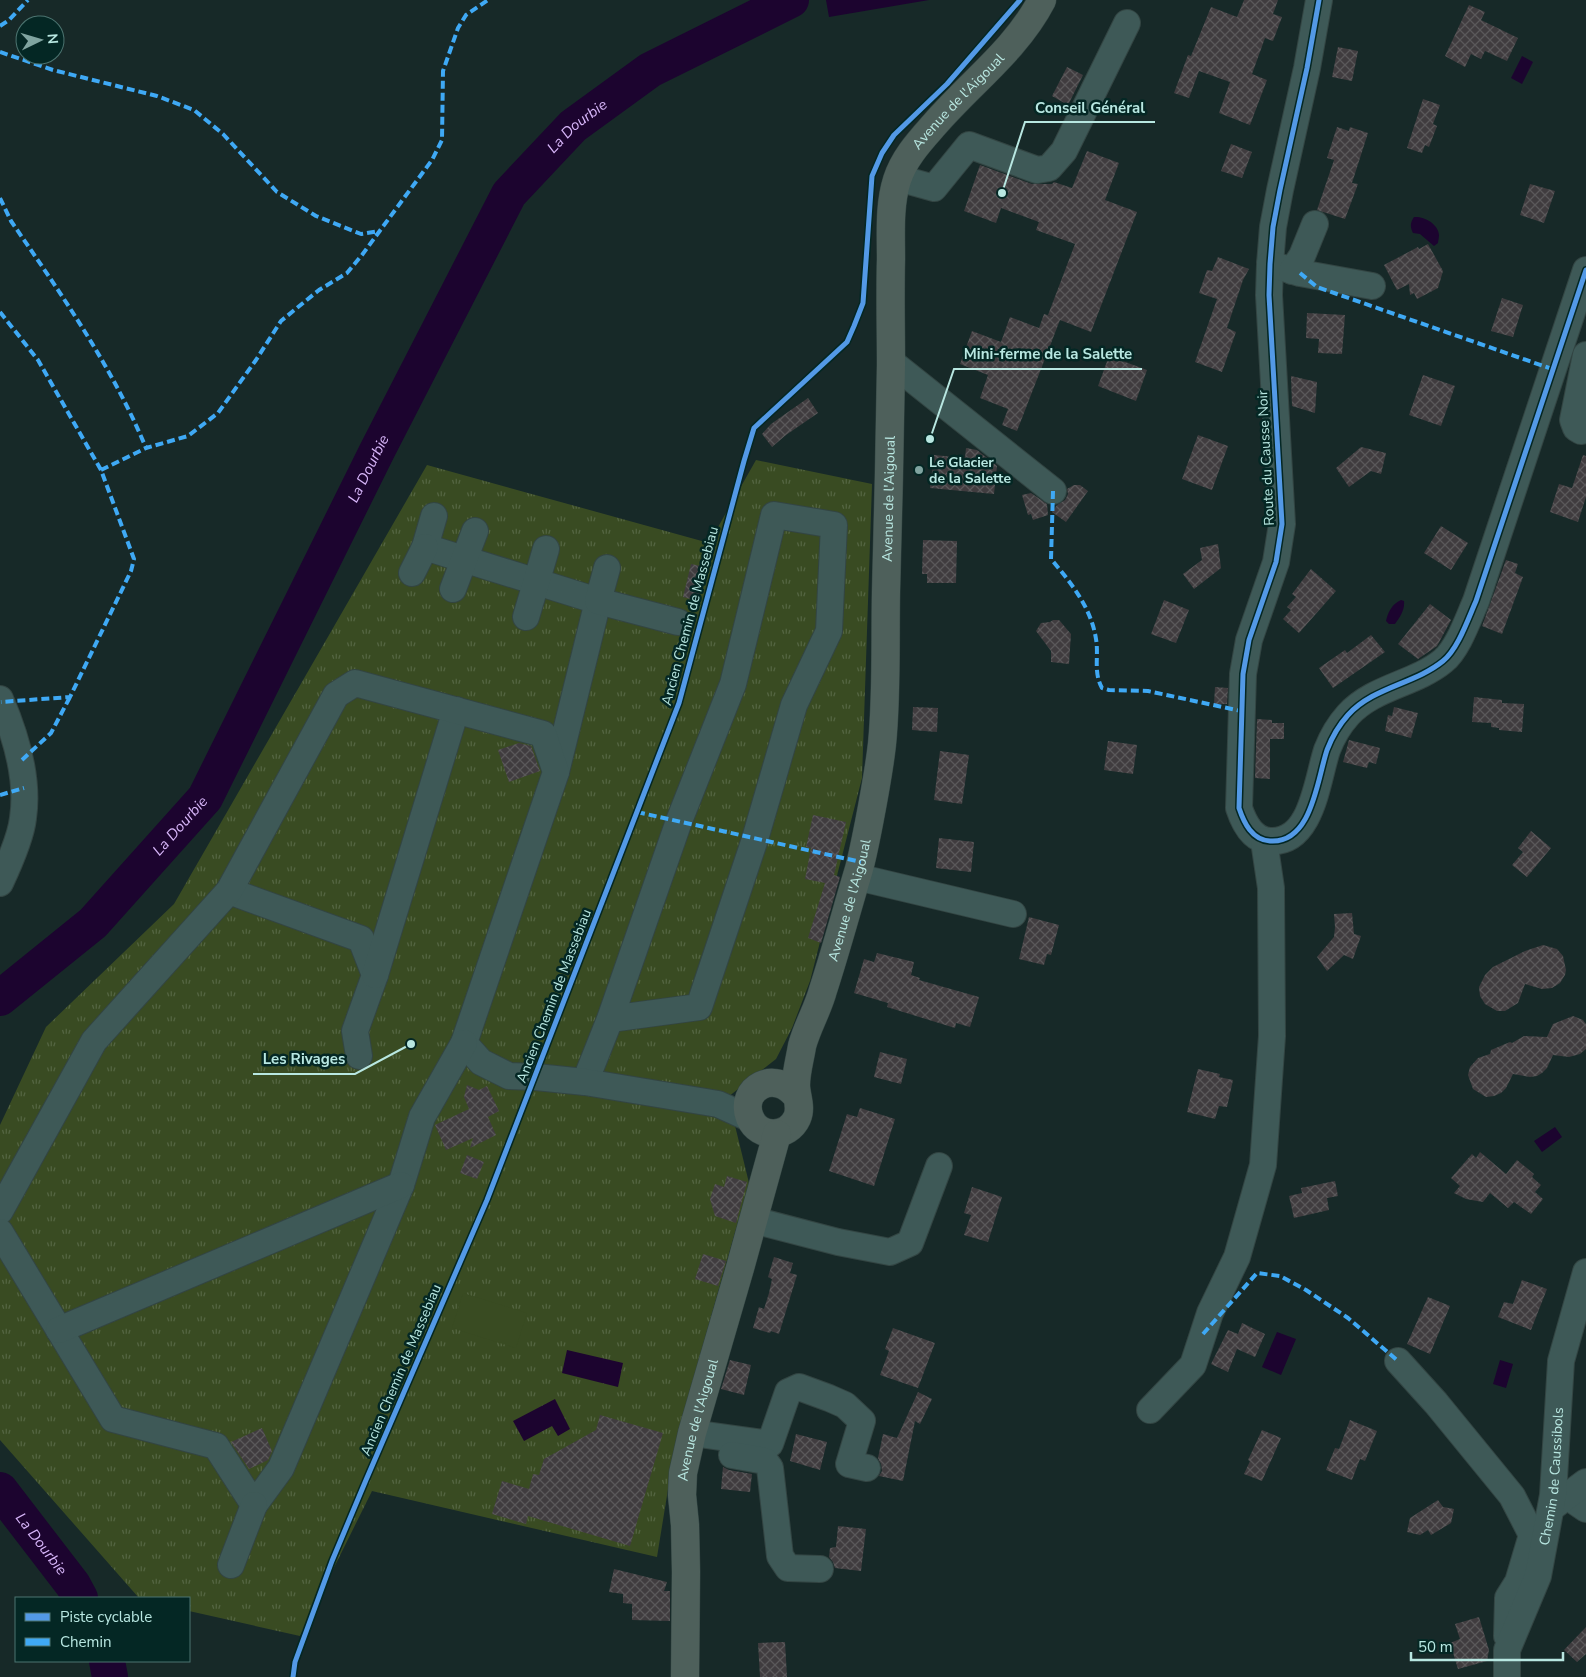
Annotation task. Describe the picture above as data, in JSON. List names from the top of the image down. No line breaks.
{"streets":{"main road":["Avenue de l'Aigoual"],"street":["Route du Causse Noir","Chemin de Caussibols"],"cycle path":["Ancien Chemin de Massebiau"]},"water":["La Dourbie"],"places":["Conseil Général","Mini-ferme de la Salette","Le Glacier de la Salette","Les Rivages"],"legend":["Piste cyclable","Chemin"],"scale_bar":"50 m","north":"right"}
